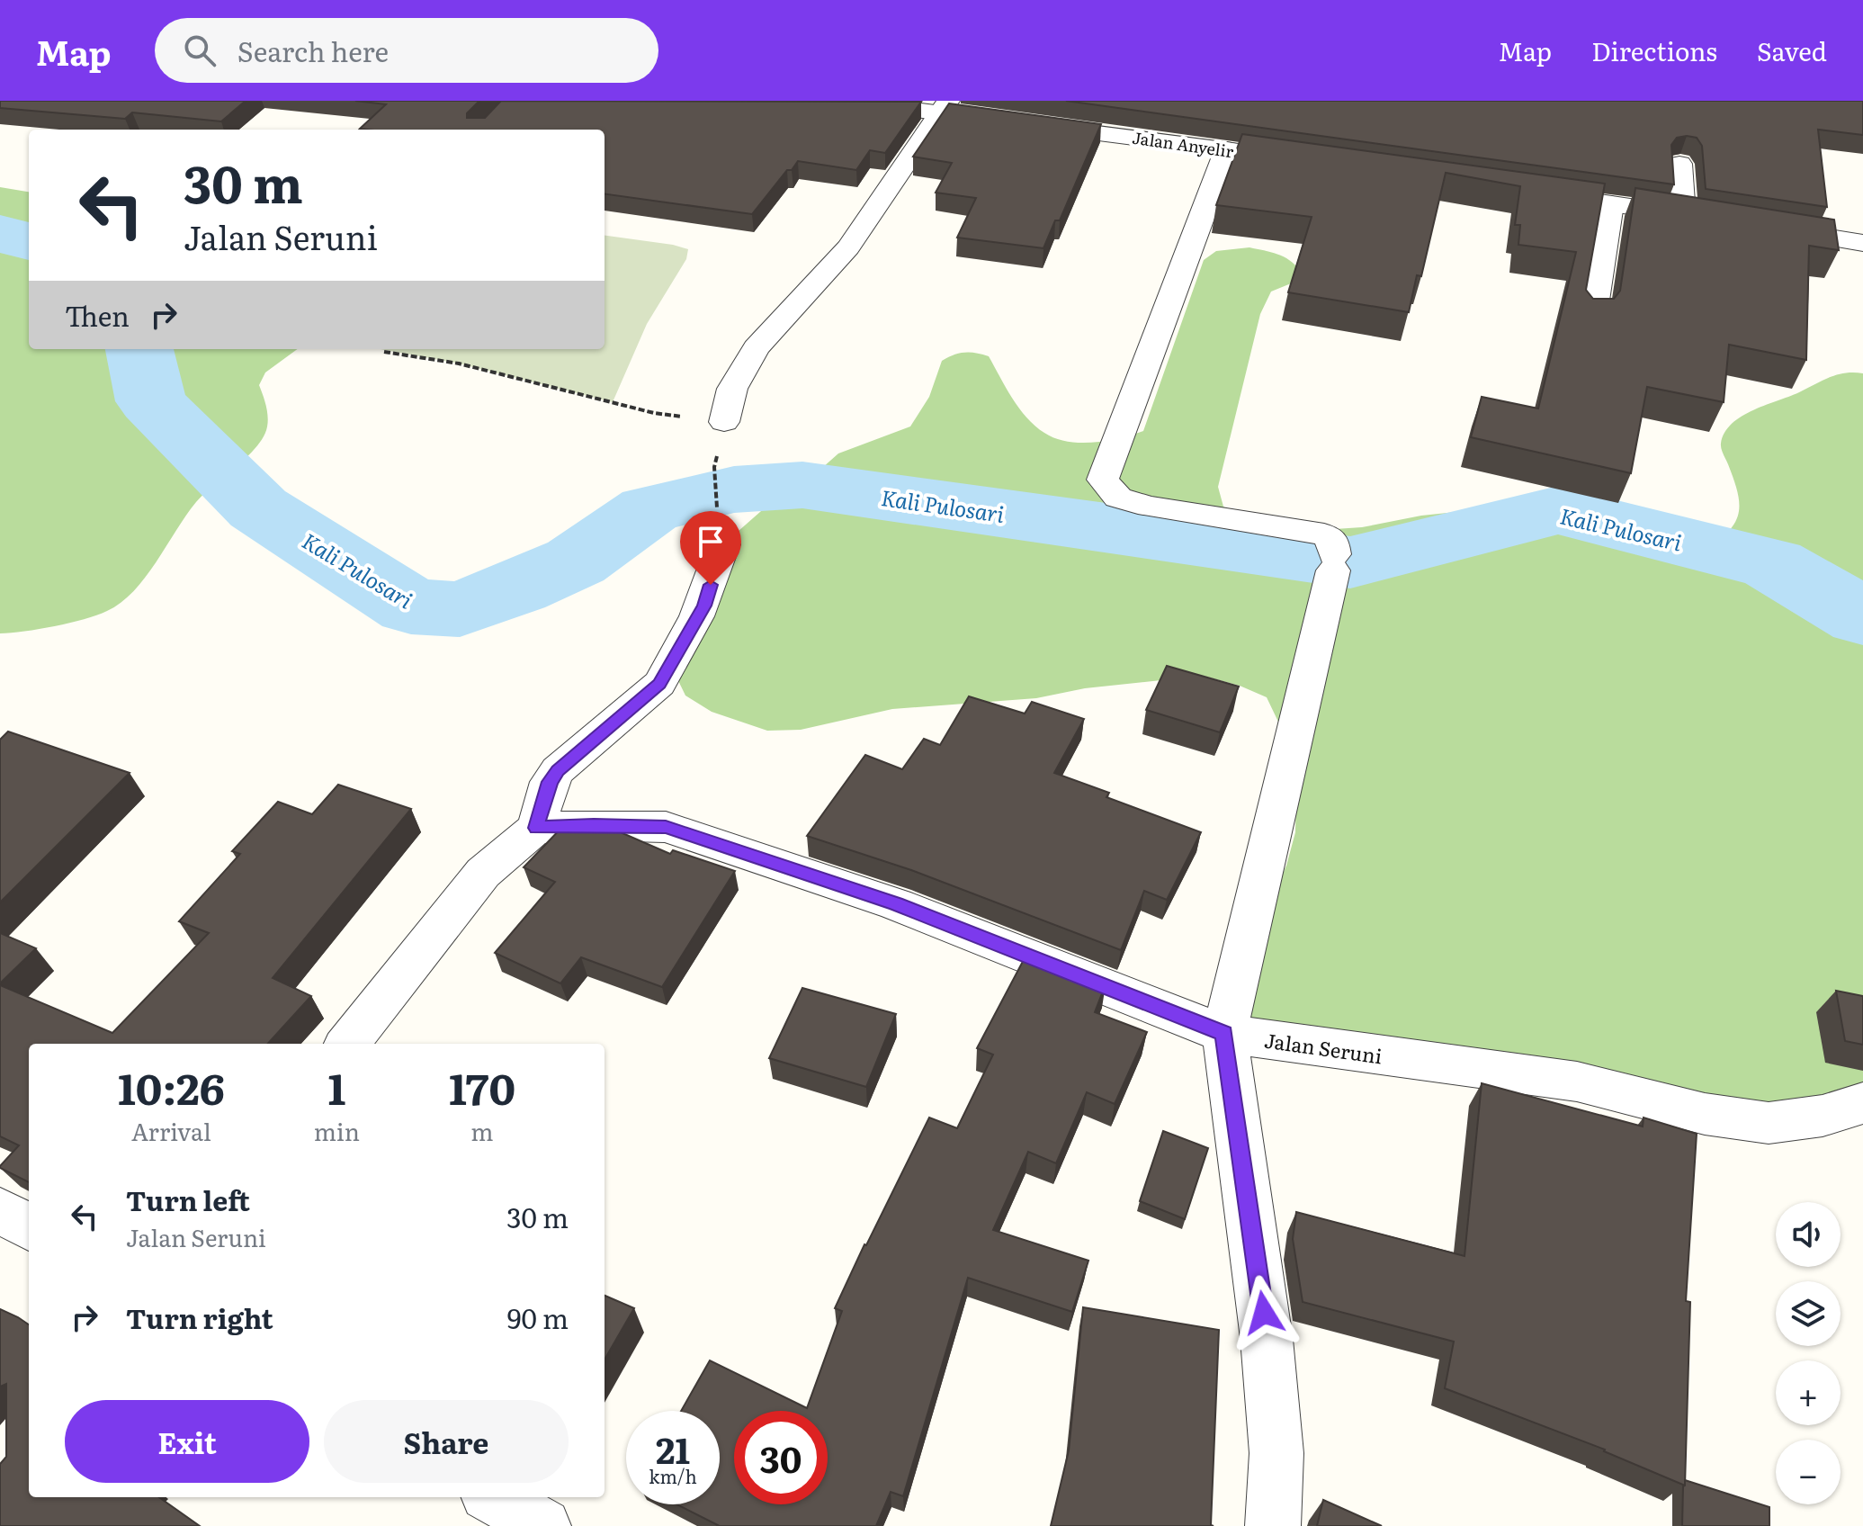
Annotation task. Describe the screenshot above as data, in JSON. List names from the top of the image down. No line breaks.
{"streets":{"street":["Jalan Anyelir","Jalan Seruni"]},"water":["Kali Pulosari"],"page":{"header":"Map","search":"Search here","nav":["Map","Directions","Saved"],"turn":["30 m","Jalan Seruni"],"then":"Then","eta":["10:26","Arrival","1","min","170","m"],"list":[{"name":"Turn left","note":"Jalan Seruni","value":"30 m"},{"name":"Turn right","value":"90 m"}],"map_buttons":["+","−"],"buttons":["Exit","Share"],"speed":"21 km/h","limit":"30"}}
